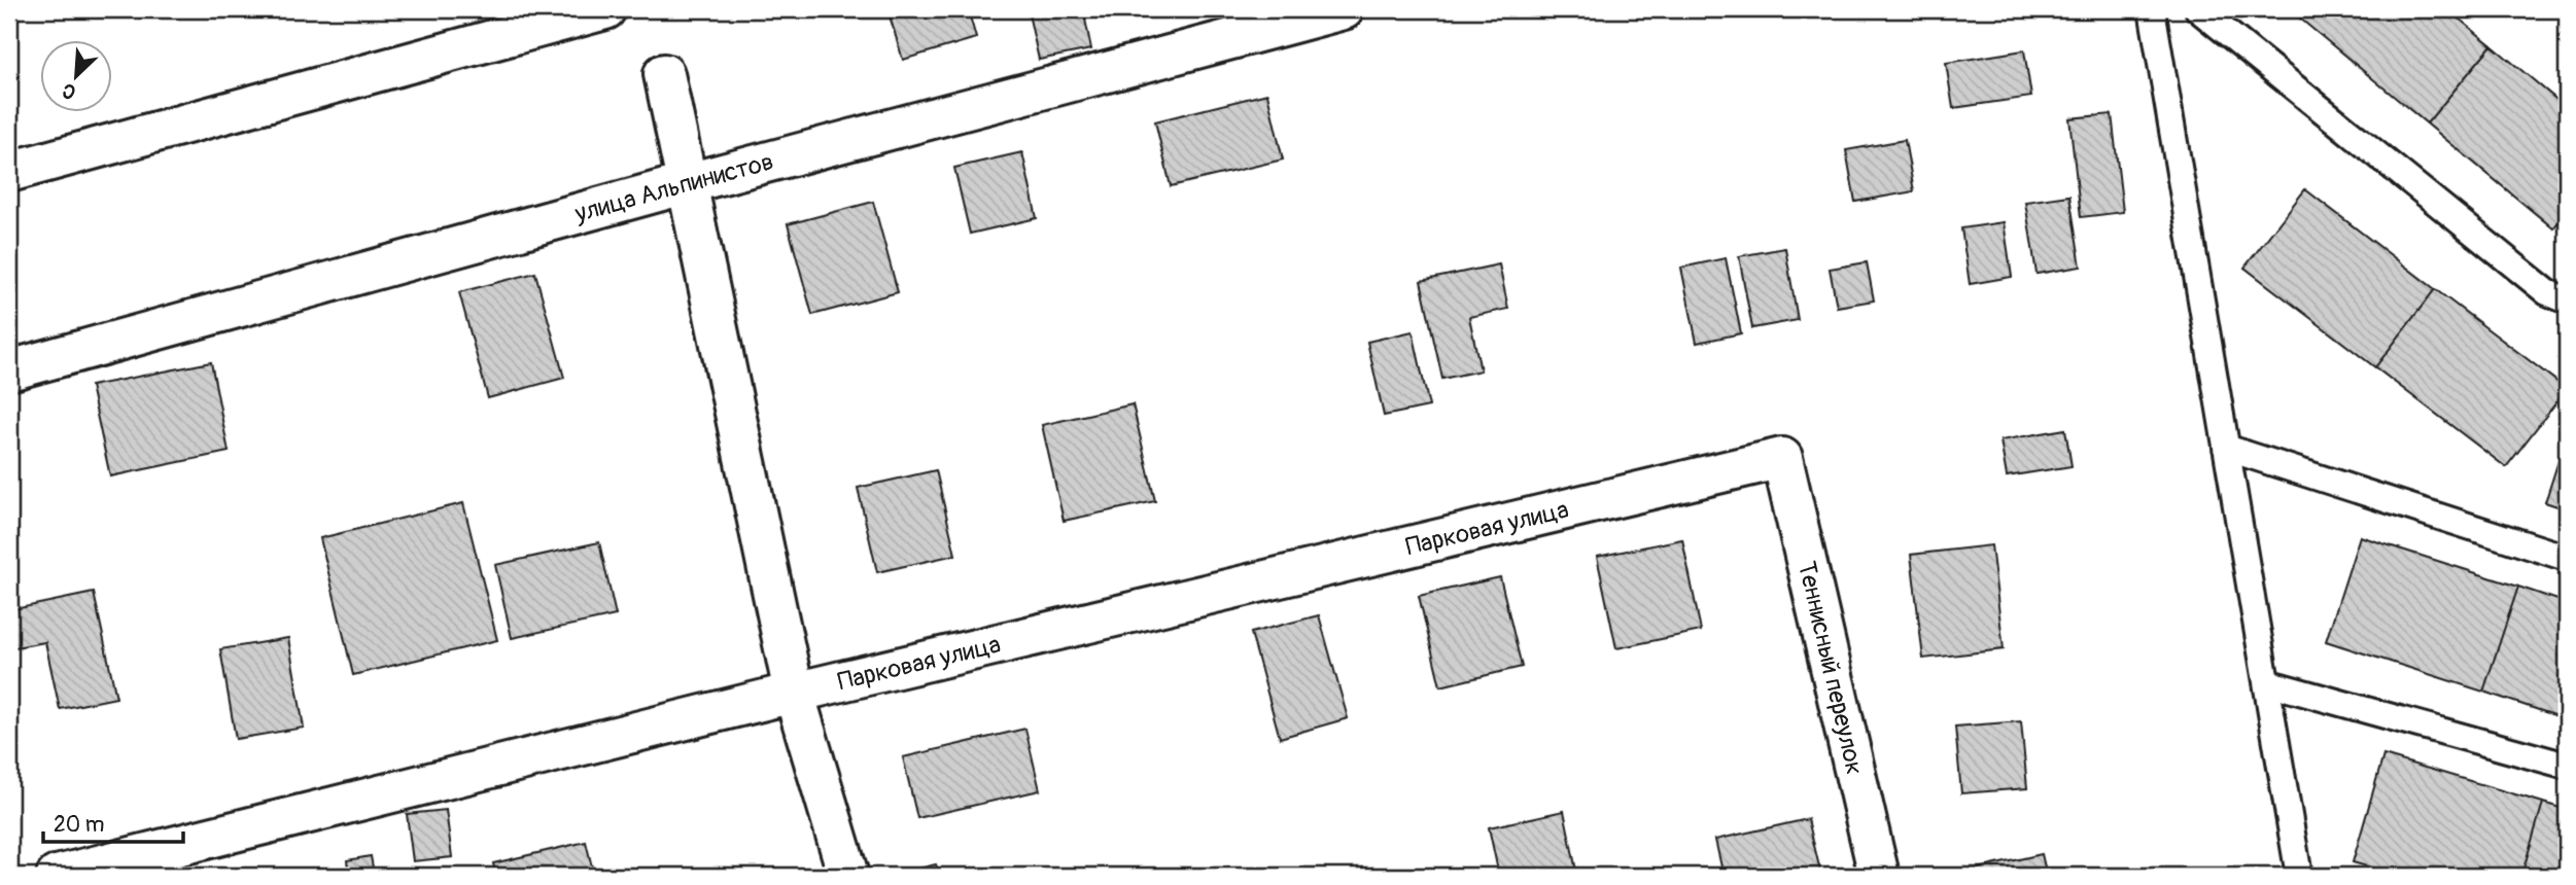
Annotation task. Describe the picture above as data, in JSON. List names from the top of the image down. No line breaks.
{"streets":{"street":["улица Альпинистов","Парковая улица","Теннисный переулок"]},"crossings":[["Парковая улица","Теннисный переулок"]],"scale_bar":"20 m","north":"bottom left"}
